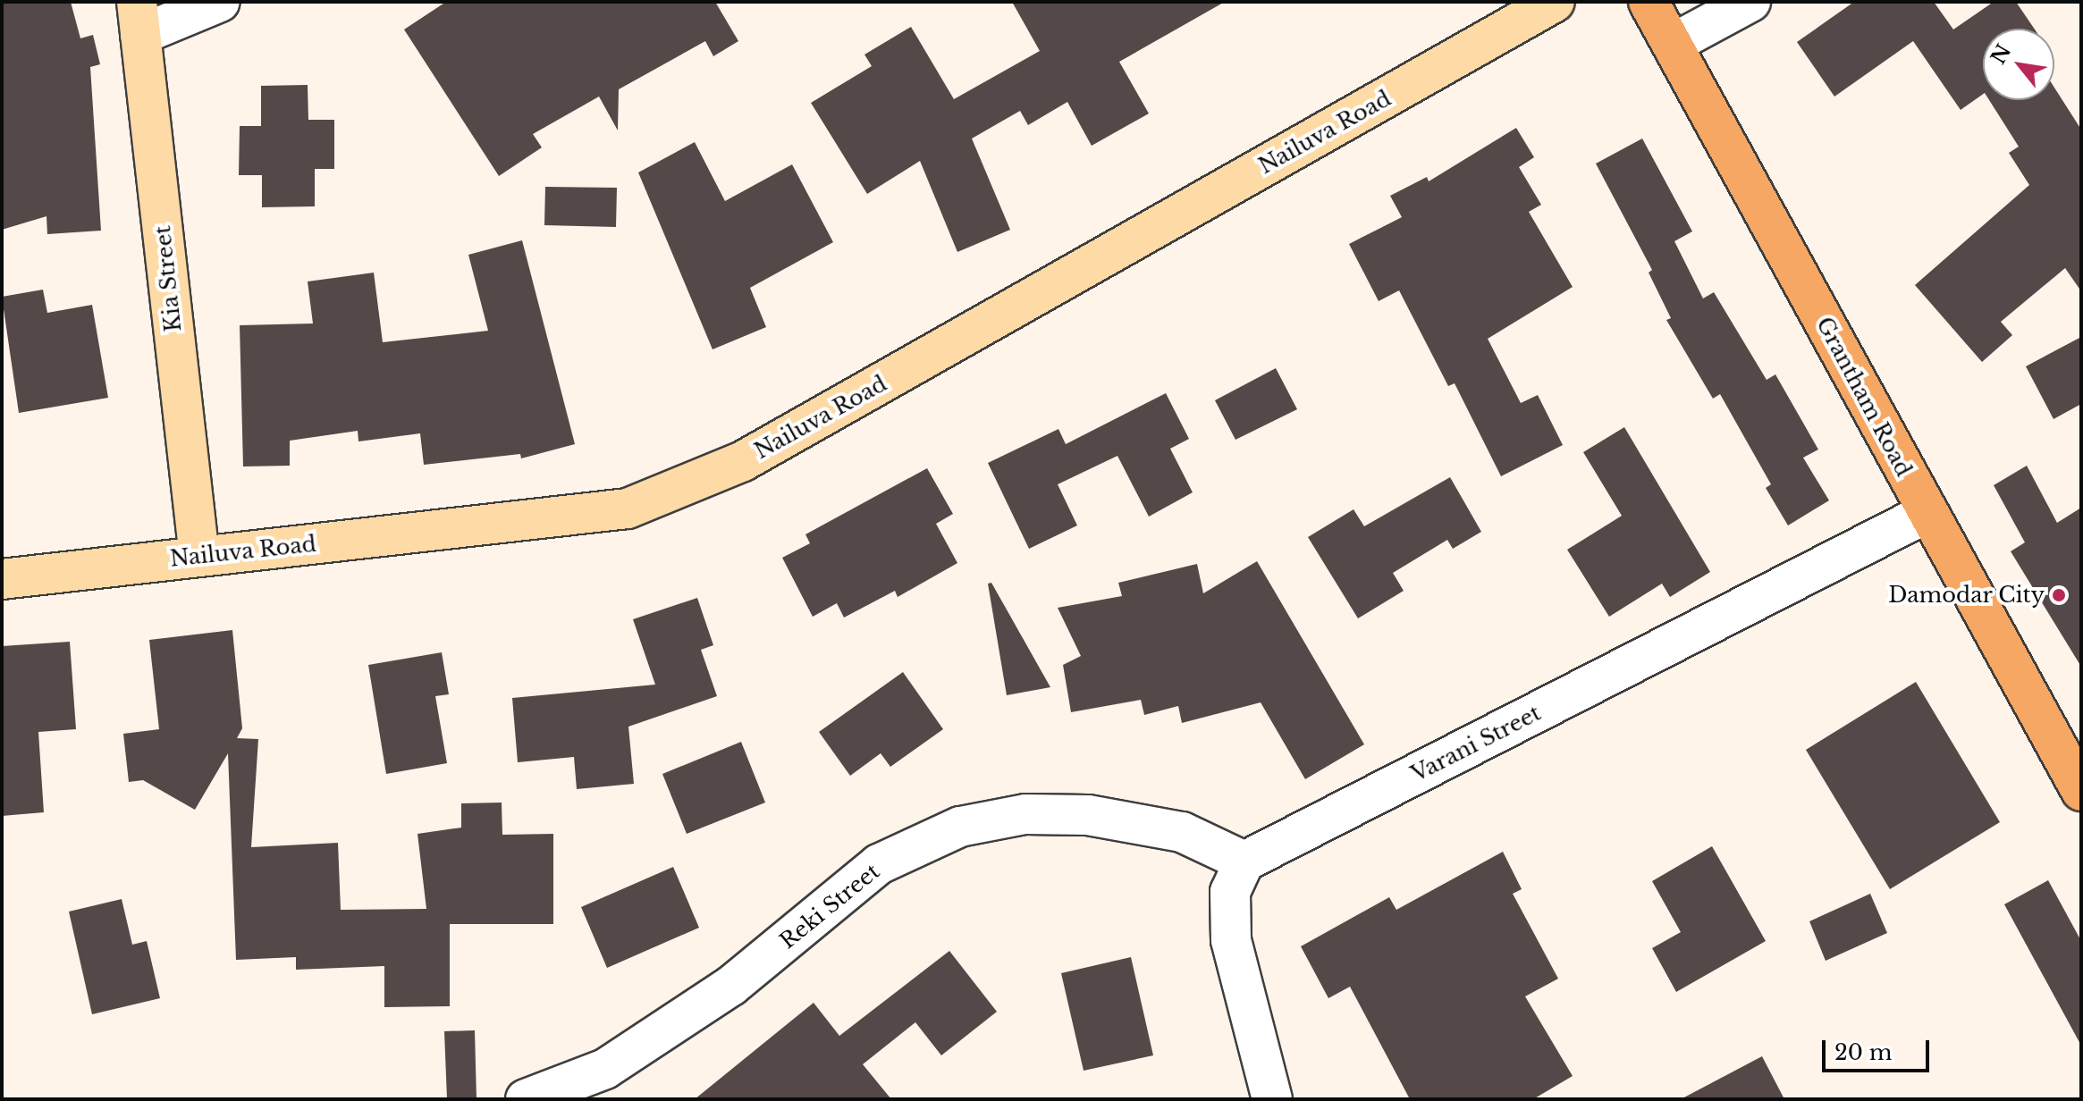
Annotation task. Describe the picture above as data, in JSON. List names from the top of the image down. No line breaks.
{"streets":{"main road":["Nailuva Road","Kia Street","Grantham Road"],"street":["Varani Street","Reki Street"]},"crossings":[["Nailuva Road","Kia Street"],["Grantham Road","Varani Street"],["Varani Street","Reki Street"]],"places":["Damodar City"],"scale_bar":"20 m","north":"top left"}
